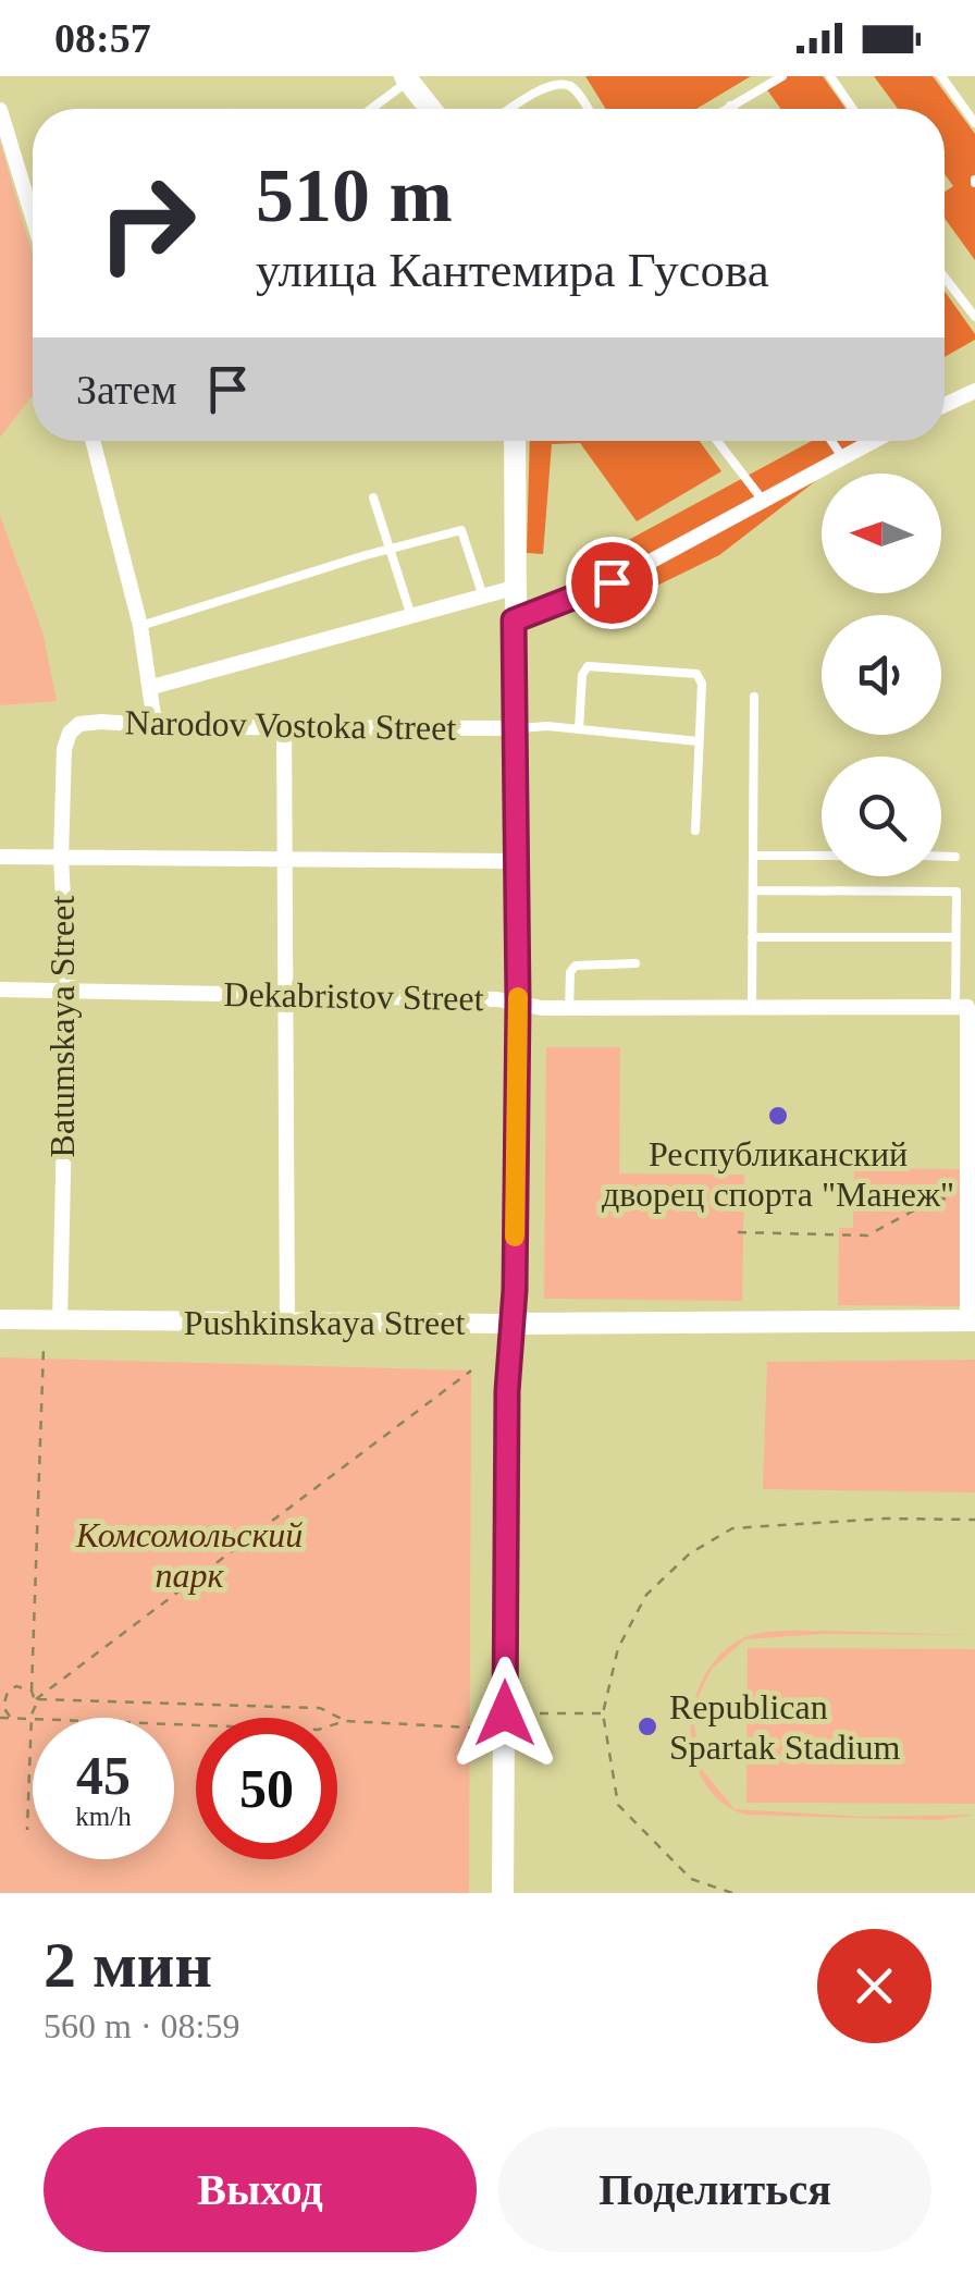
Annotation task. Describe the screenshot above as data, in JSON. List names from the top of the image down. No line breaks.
{"streets":{"main road":["Pushkinskaya Street"],"street":["Narodov Vostoka Street","Dekabristov Street","Batumskaya Street"]},"crossings":[["Narodov Vostoka Street","Batumskaya Street"],["Dekabristov Street","Batumskaya Street"],["Batumskaya Street","Pushkinskaya Street"]],"parks":["Комсомольский парк"],"places":["Республиканский дворец спорта \"Манеж\"","Republican Spartak Stadium"],"north":"left","page":{"status":"08:57","turn":["510 m","улица Кантемира Гусова"],"then":"Затем","speed":"45 km/h","limit":"50","heading":["2 мин","560 m · 08:59"],"buttons":["Выход","Поделиться"]}}
